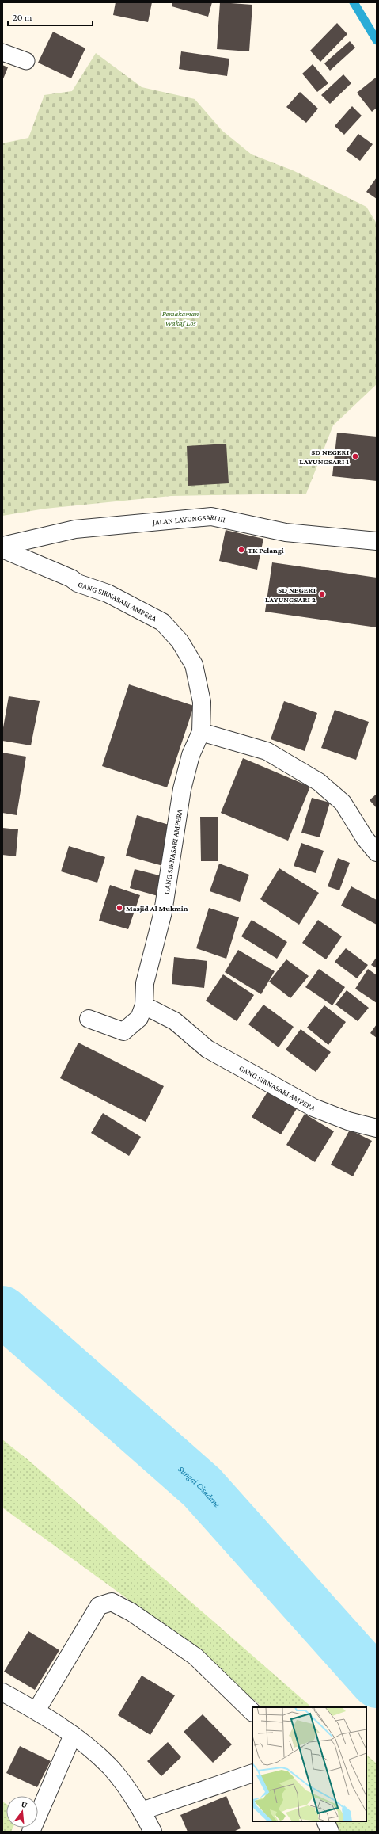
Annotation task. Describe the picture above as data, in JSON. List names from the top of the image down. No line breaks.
{"streets":{"street":["JALAN LAYUNGSARI III","GANG SIRNASARI AMPERA"]},"water":["Sungai Cisadane"],"parks":["Pemakaman Wakaf Los"],"places":["SD NEGERI LAYUNGSARI 1","TK Pelangi","SD NEGERI LAYUNGSARI 2","Masjid Al Mukmin"],"scale_bar":"20 m","north":"top"}
